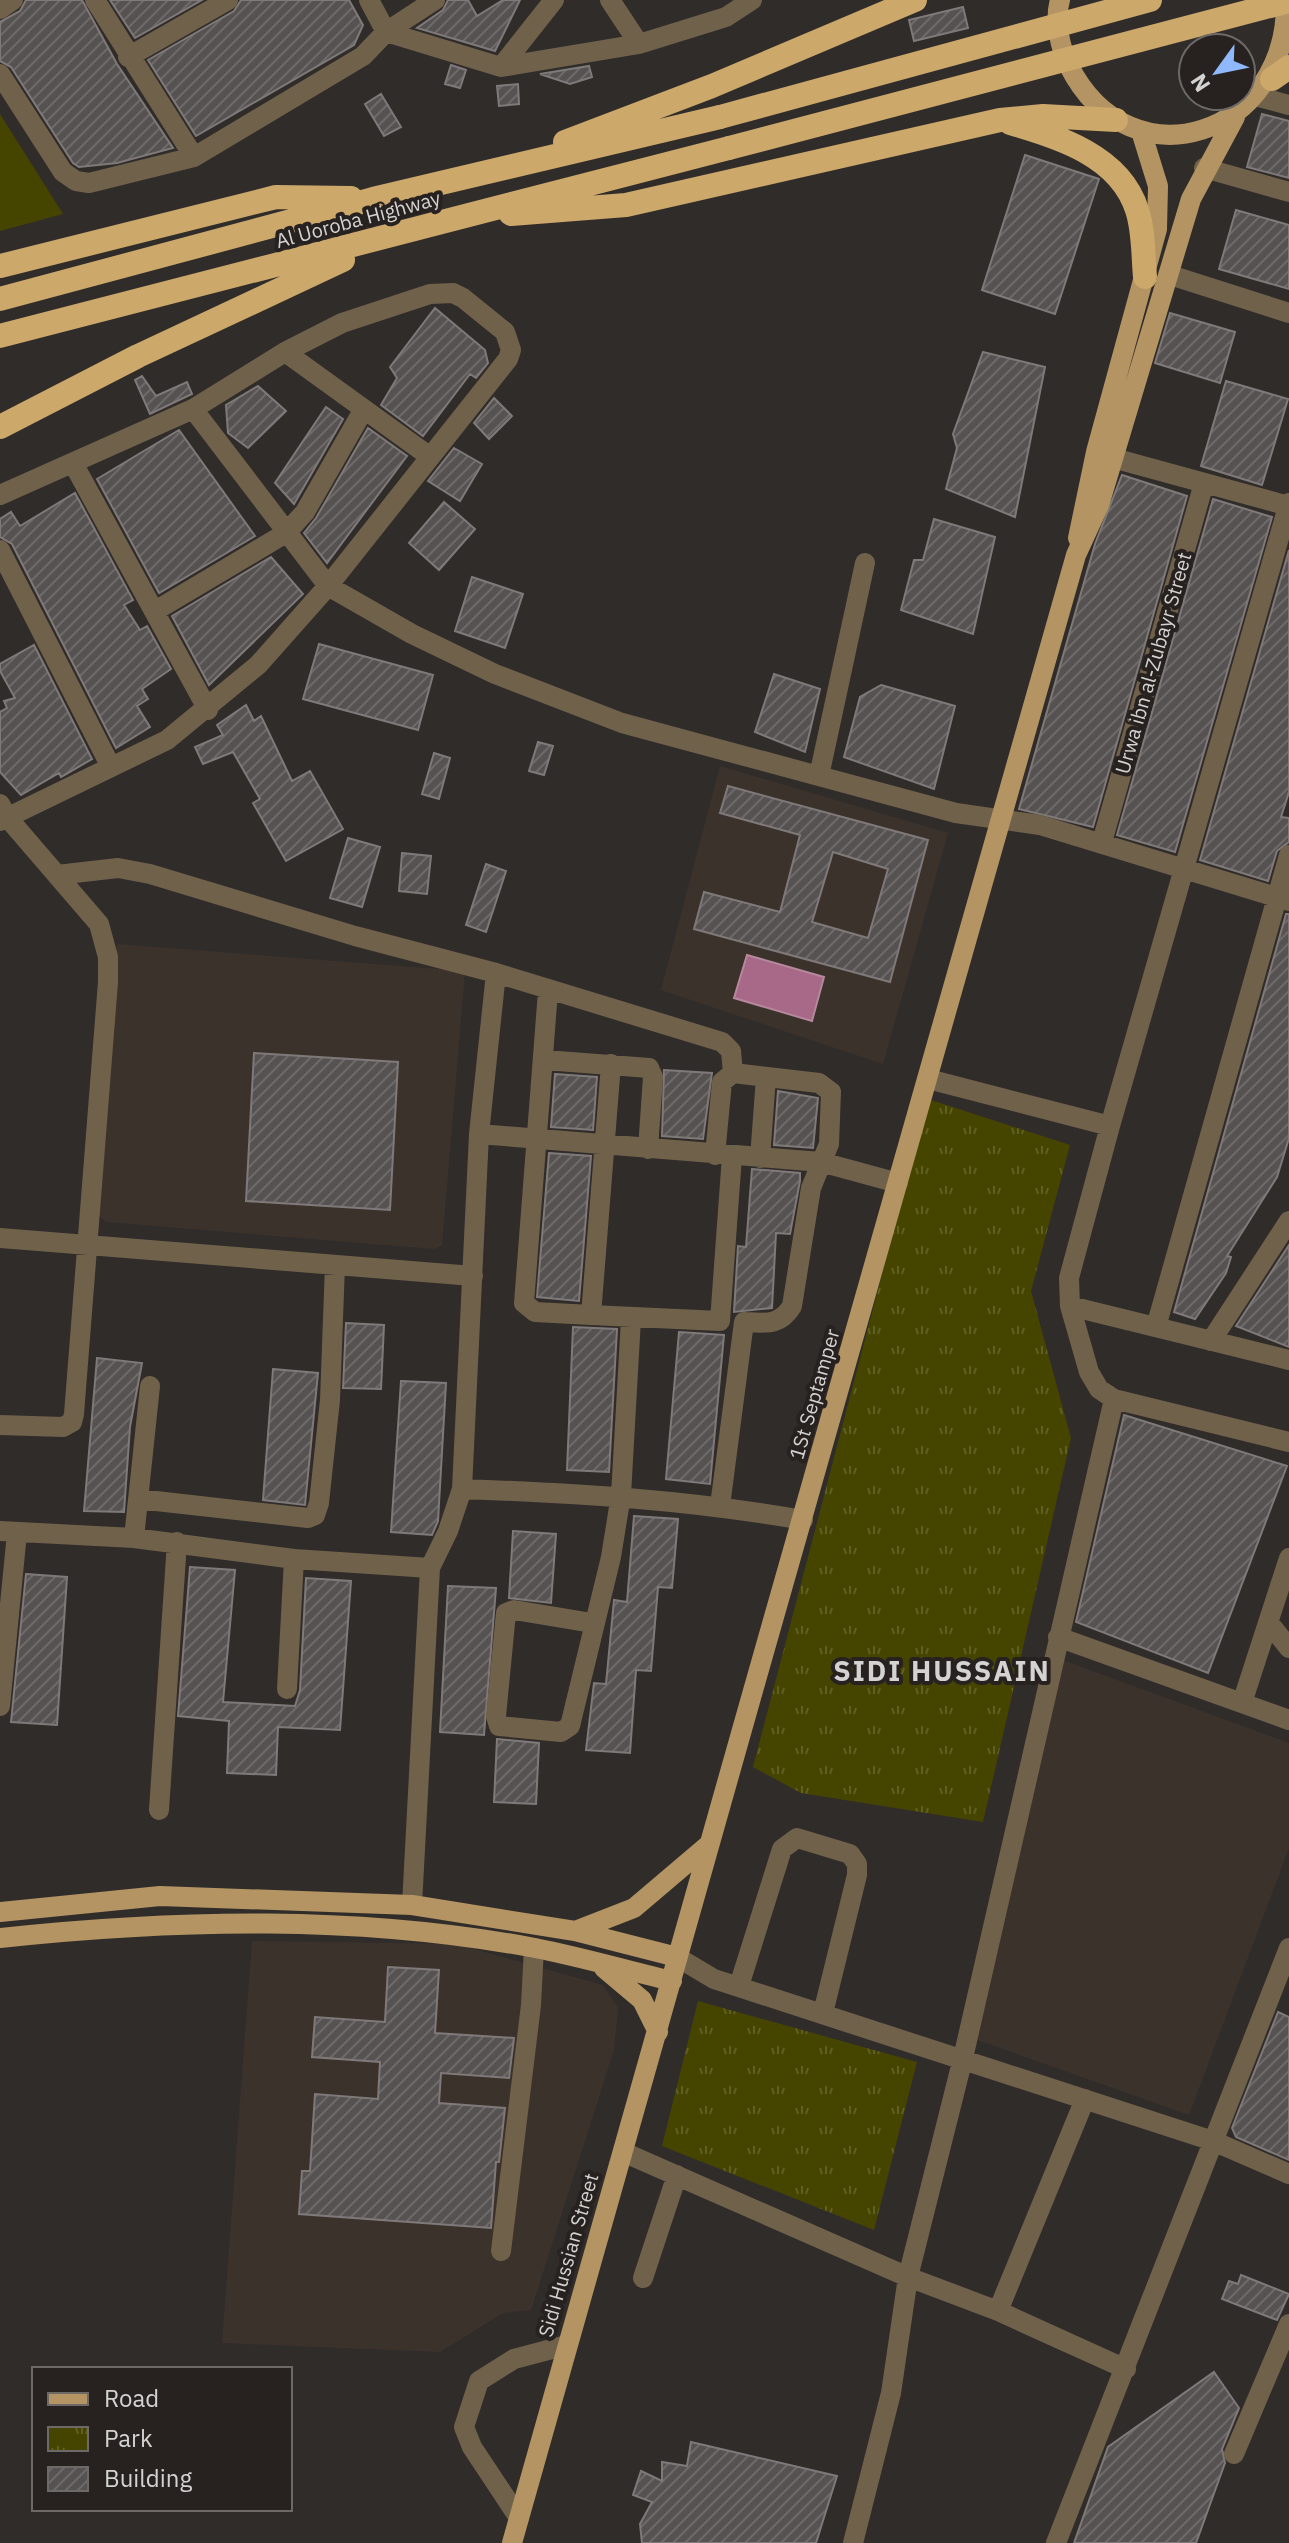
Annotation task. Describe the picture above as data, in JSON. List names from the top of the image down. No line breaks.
{"streets":{"highway":["Al Uoroba Highway"],"main road":["1St Septamper","Sidi Hussian Street"],"street":["Urwa ibn al-Zubayr Street"]},"crossings":[["1St Septamper","Sidi Hussian Street"]],"districts":["SIDI HUSSAIN"],"legend":["Road","Park","Building"],"north":"bottom left"}
